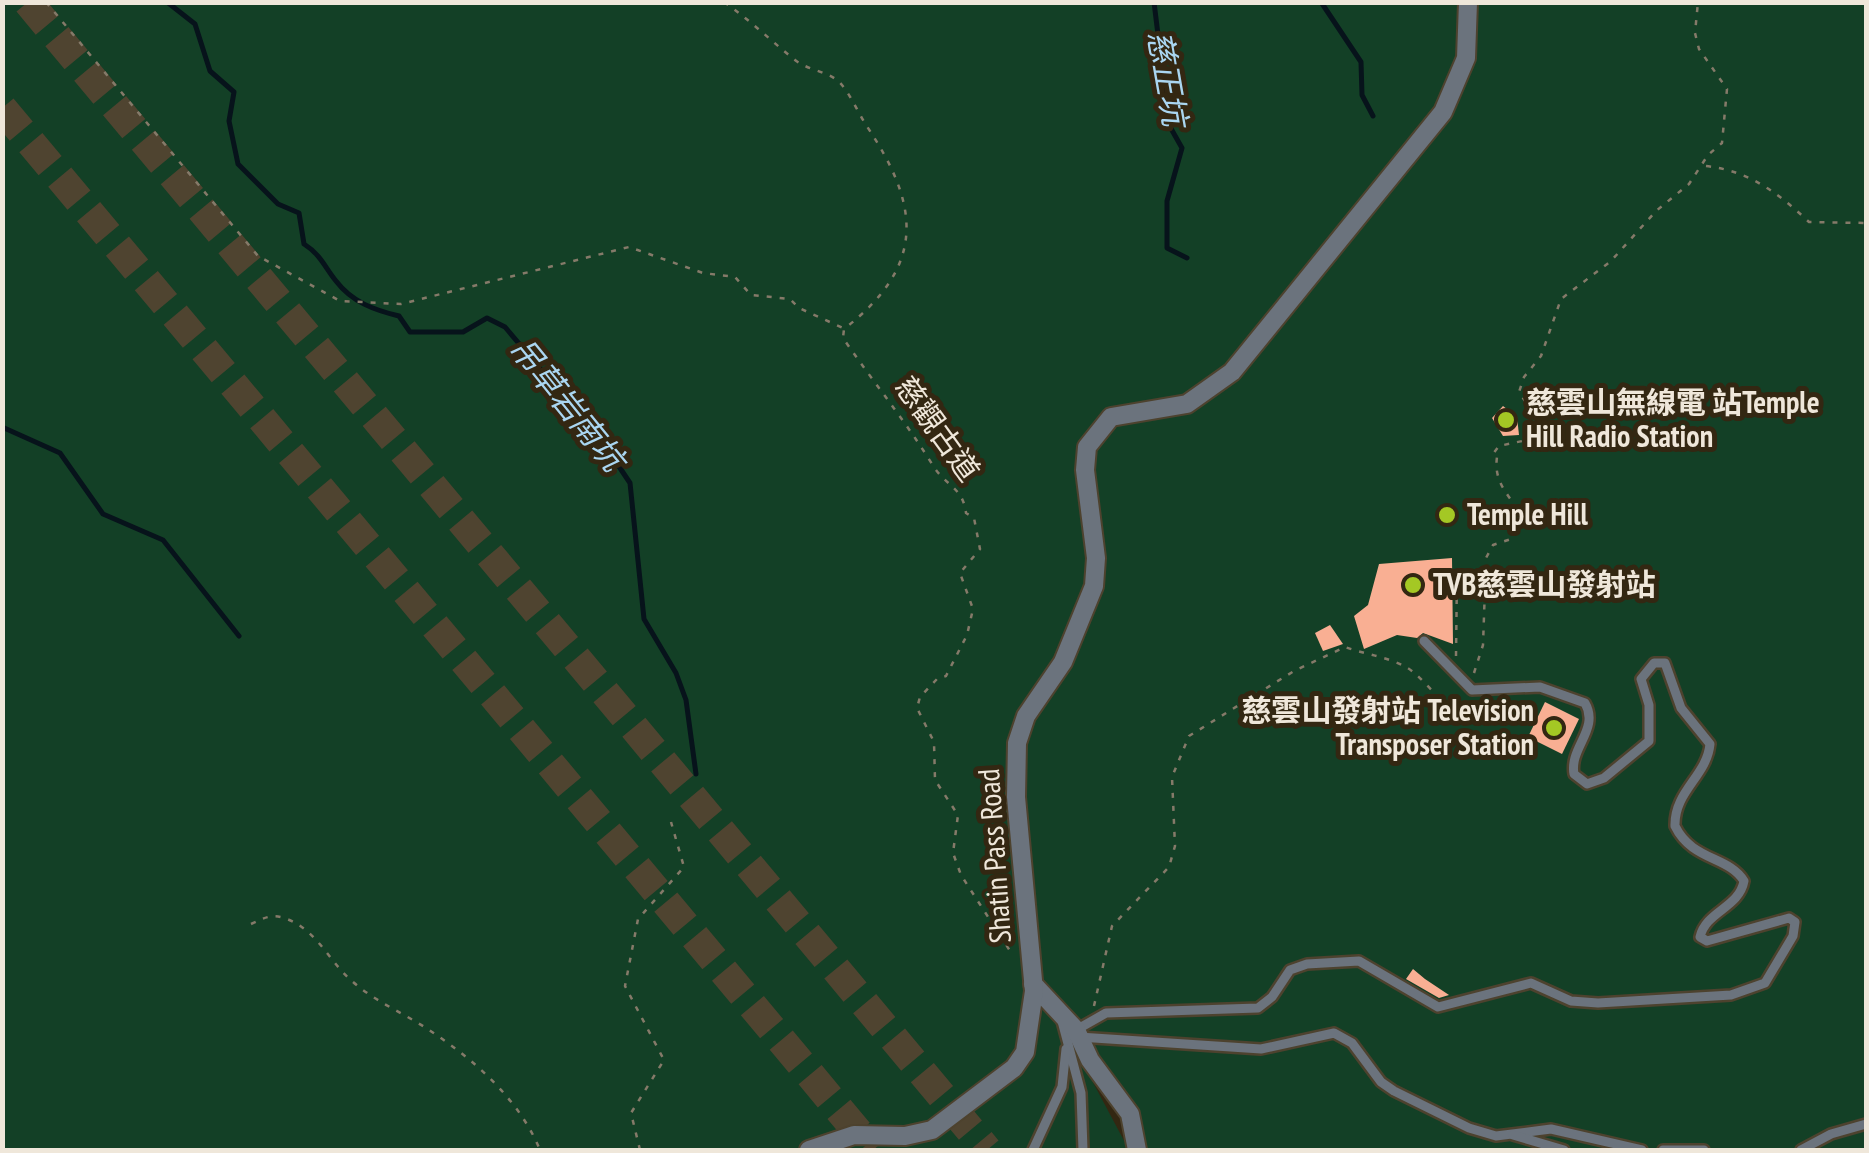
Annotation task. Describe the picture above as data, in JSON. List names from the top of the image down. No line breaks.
{"streets":{"street":["Shatin Pass Road"],"path":["慈觀古道"]},"water":["慈正坑","吊草岩南坑"],"places":["慈雲山無線電 站Temple Hill Radio Station","Temple Hill","TVB慈雲山發射站","慈雲山發射站 Television Transposer Station"]}
